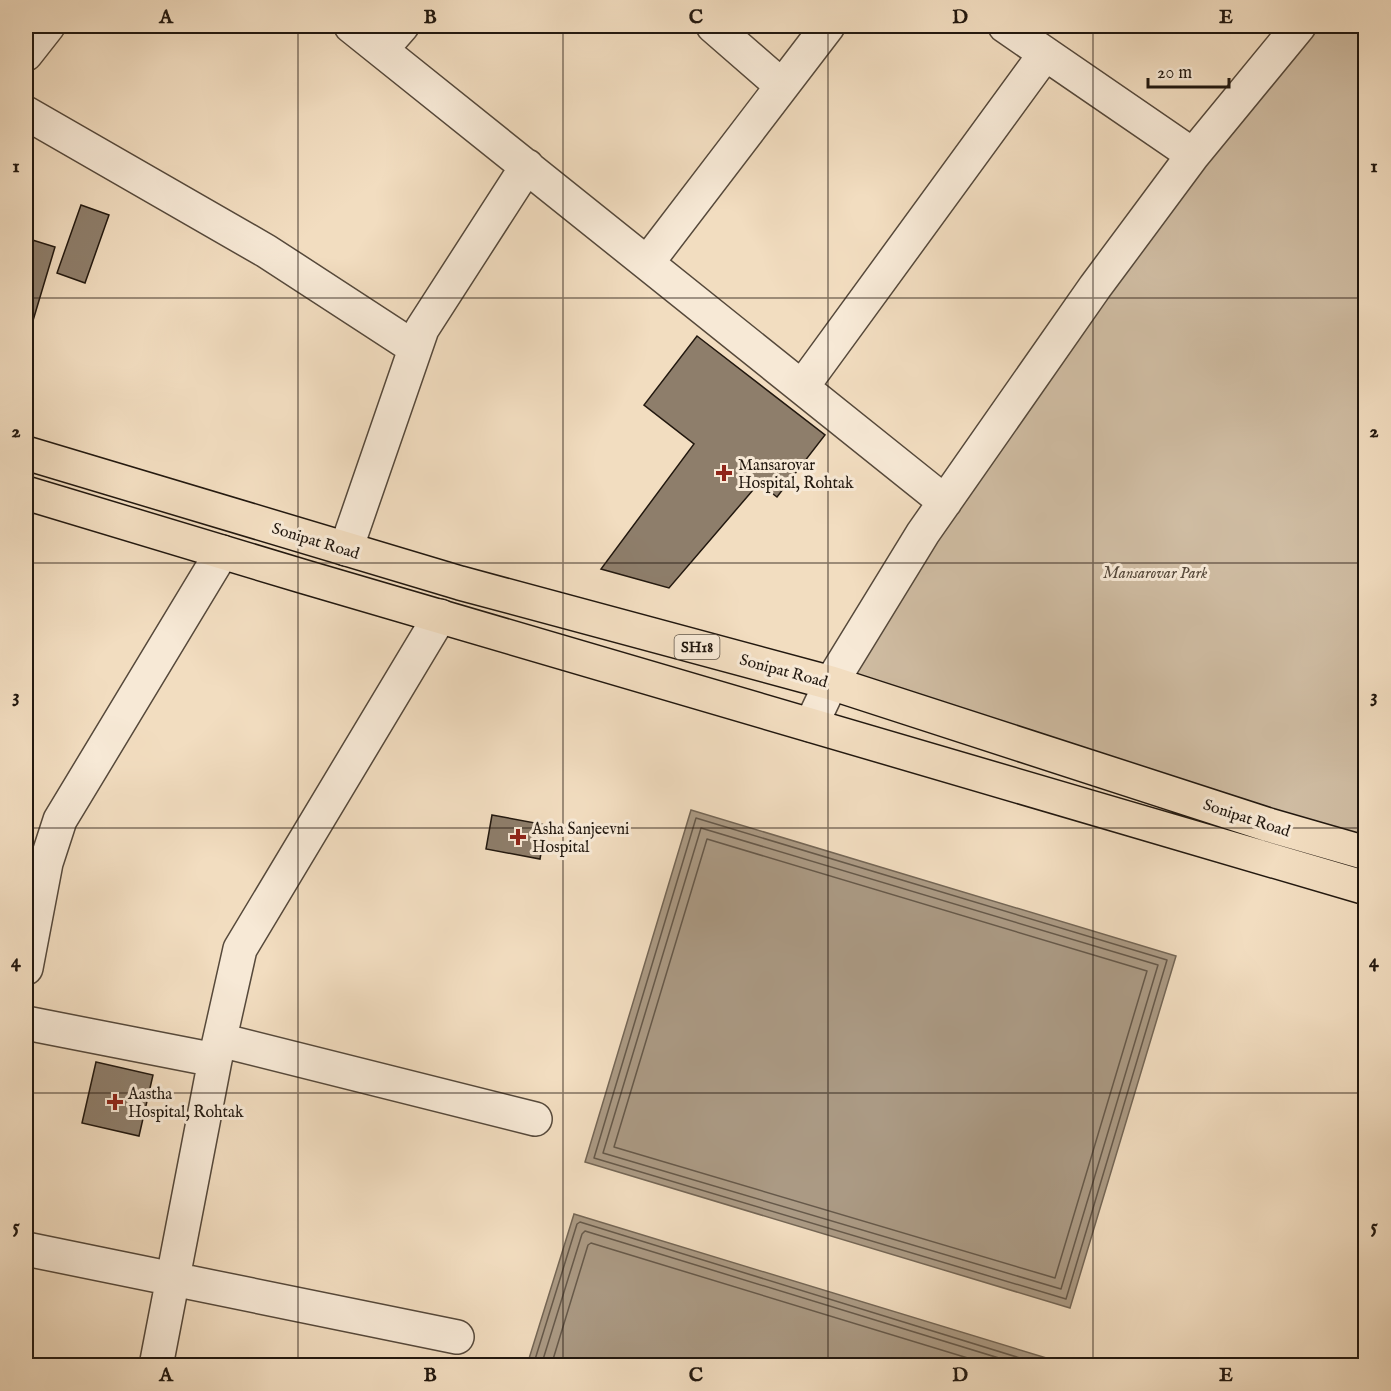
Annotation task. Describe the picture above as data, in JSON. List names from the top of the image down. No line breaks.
{"streets":{"main road":["Sonipat Road","SH18"]},"parks":["Mansarovar Park"],"places":{"health":["Mansarovar Hospital, Rohtak","Asha Sanjeevni Hospital","Aastha Hospital, Rohtak"]},"scale_bar":"20 m","grid":{"columns":["A","B","C","D","E"],"rows":["1","2","3","4","5"]}}
